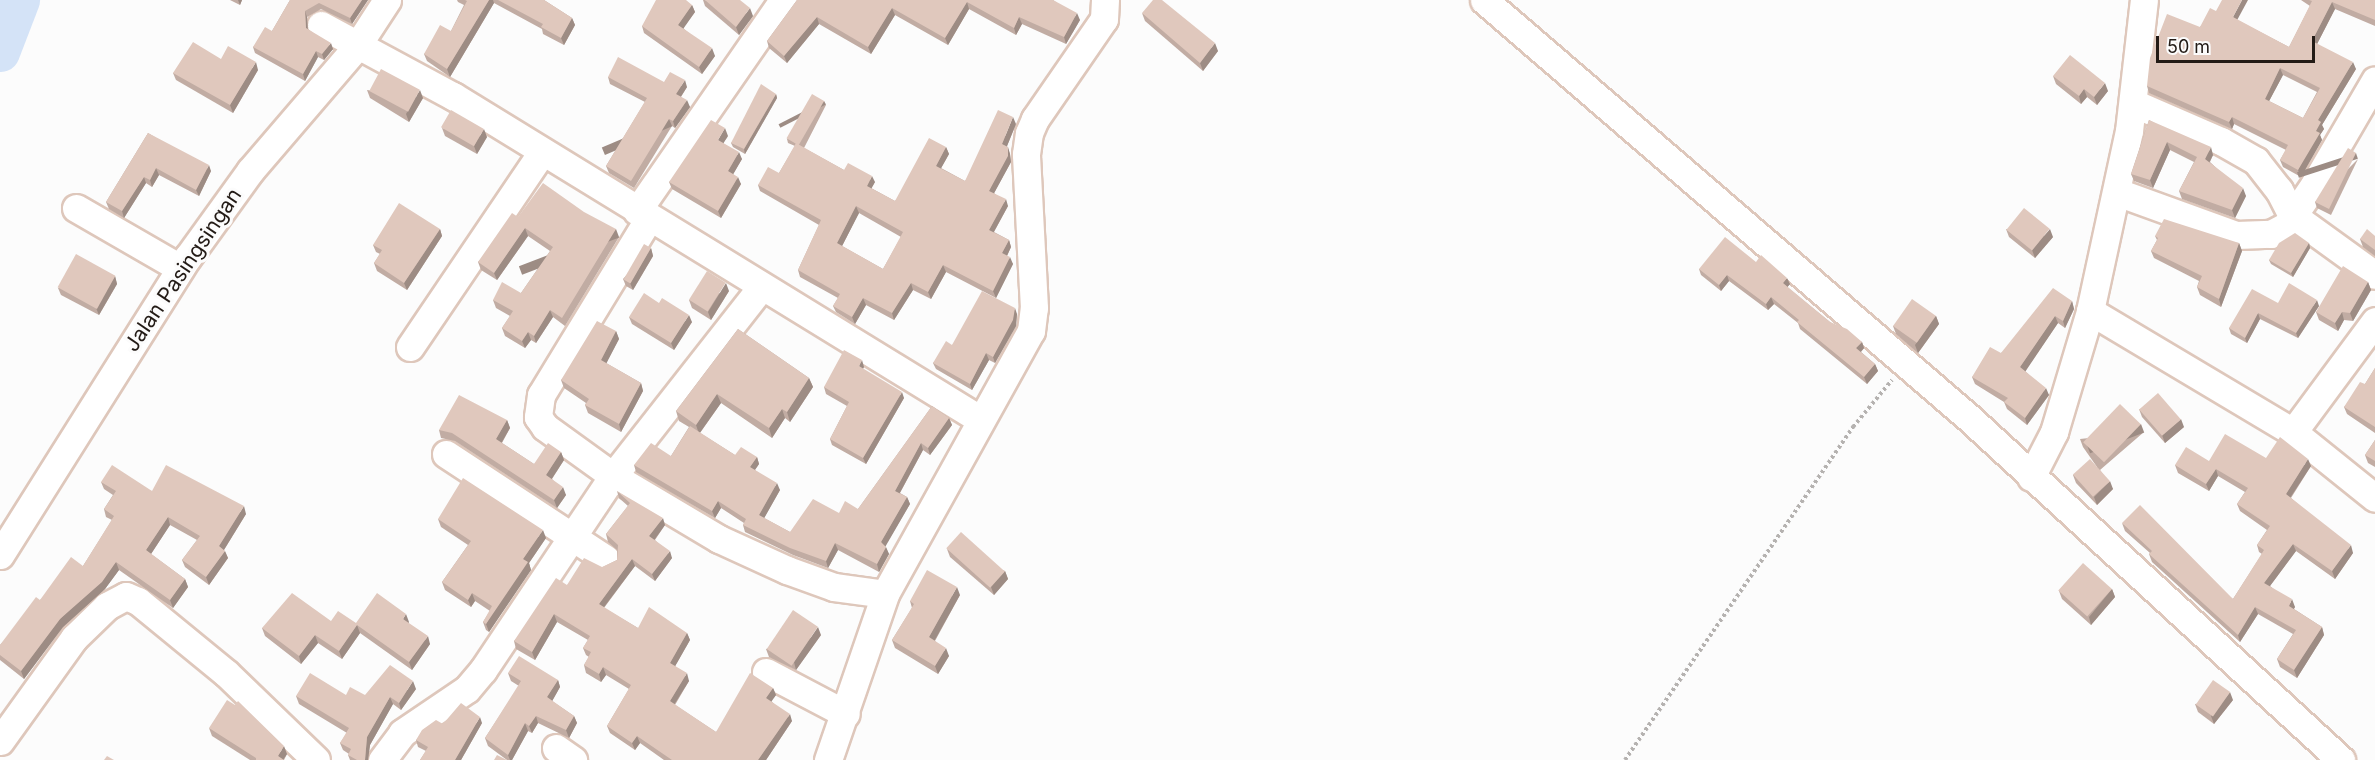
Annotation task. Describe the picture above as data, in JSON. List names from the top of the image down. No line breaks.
{"streets":{"street":["Jalan Pasingsingan"]},"scale_bar":"50 m"}
